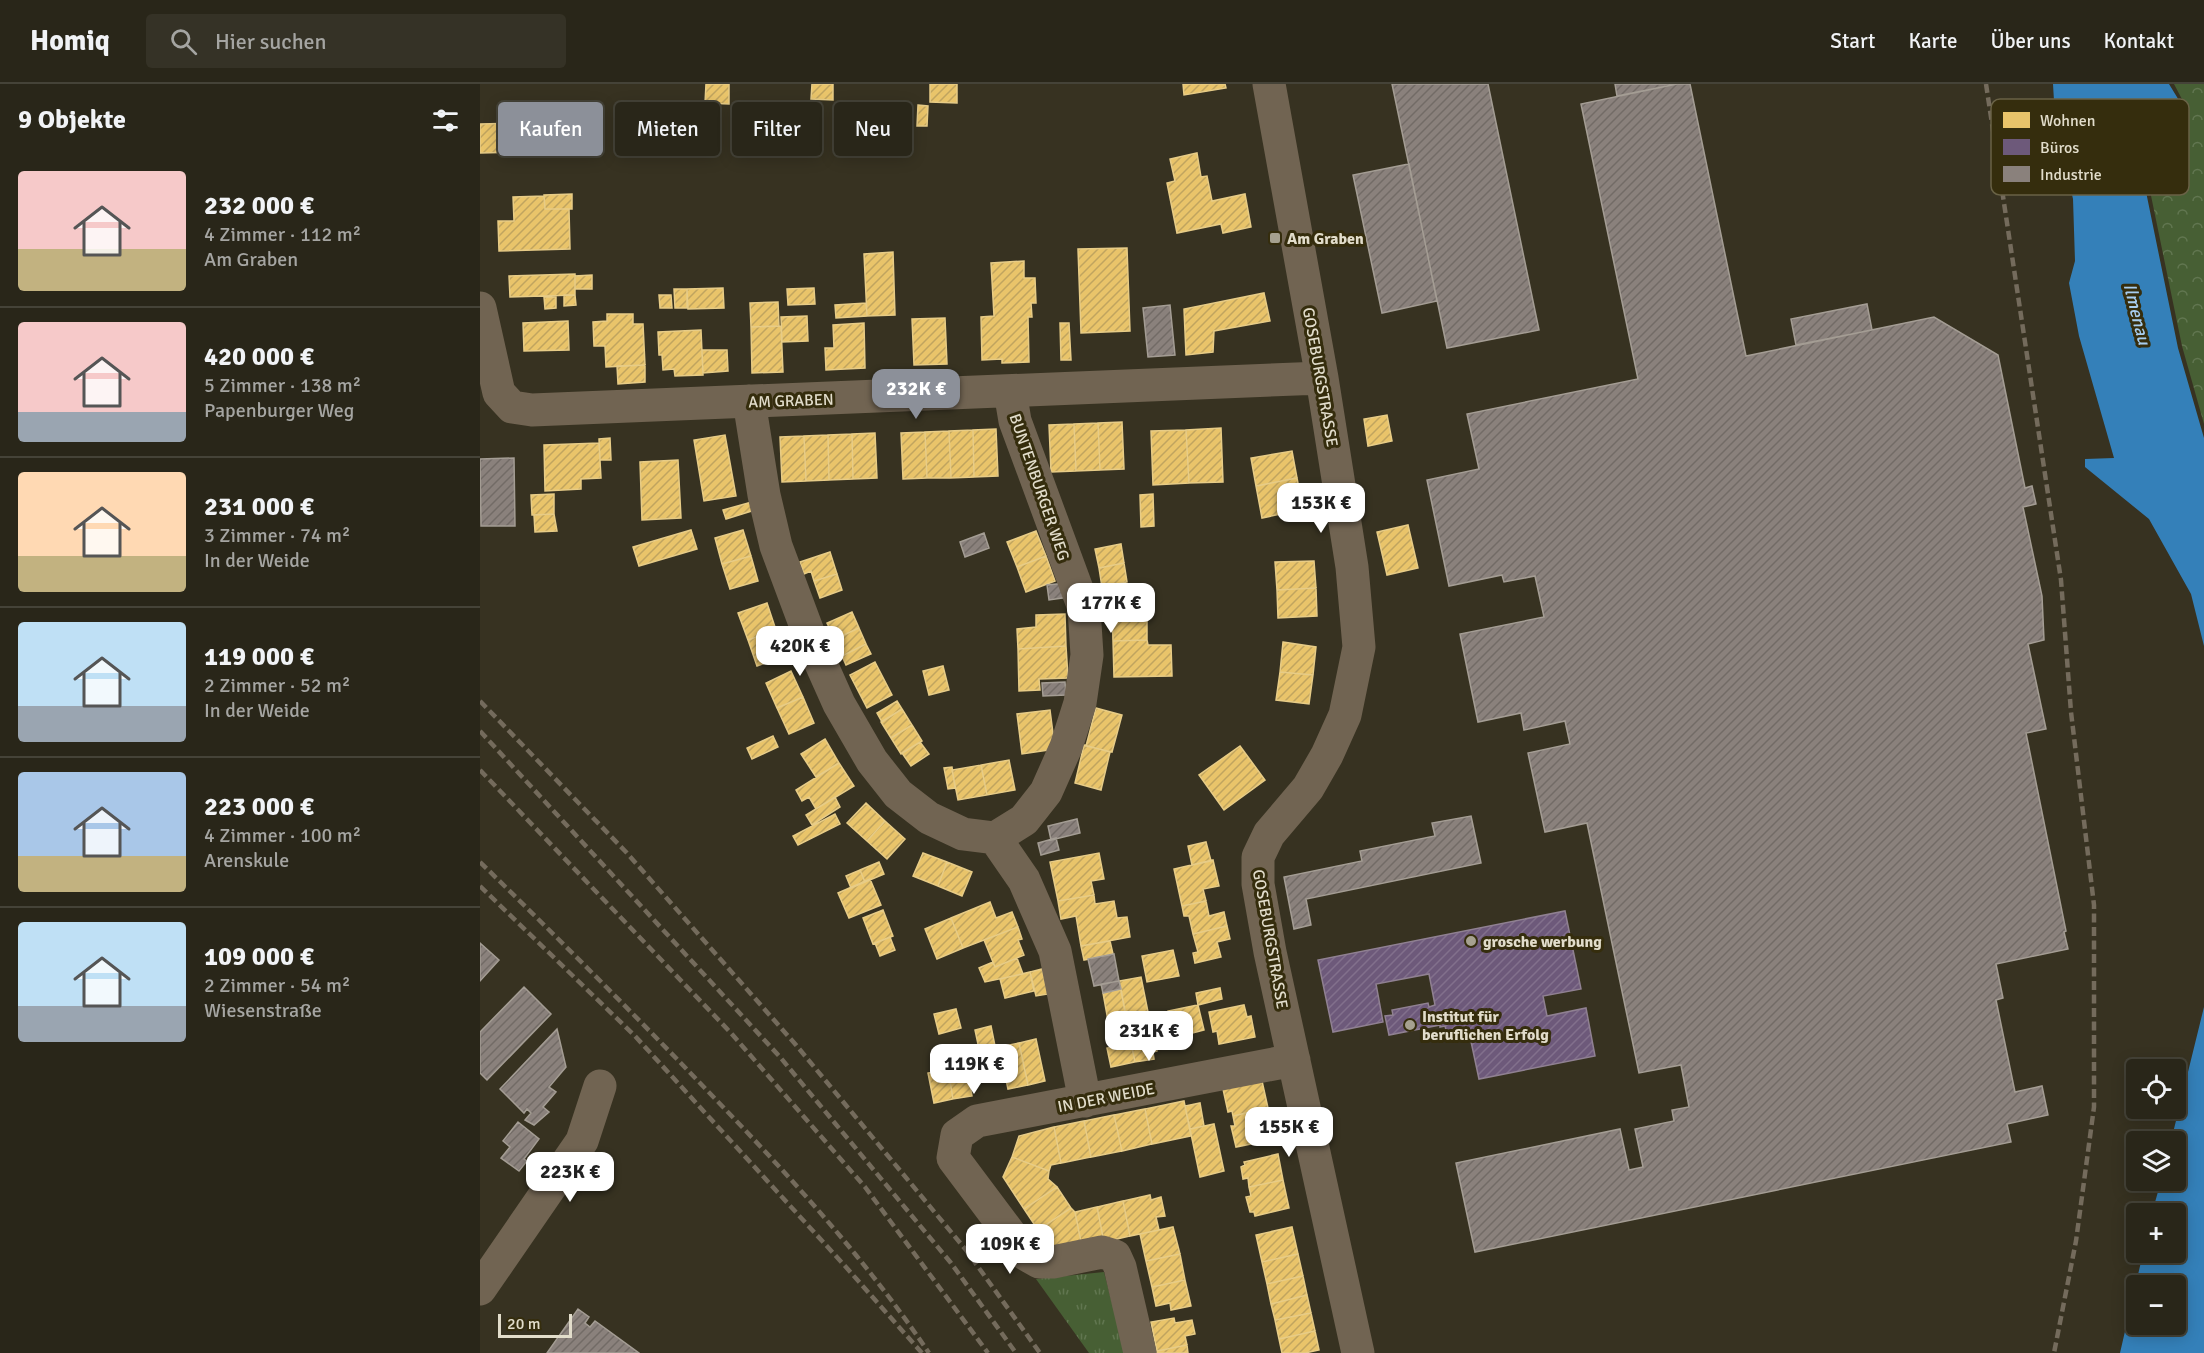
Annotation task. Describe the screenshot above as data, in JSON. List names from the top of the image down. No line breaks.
{"streets":{"street":["GOSEBURGSTRASSE","AM GRABEN","BUNTENBURGER WEG","IN DER WEIDE"]},"crossings":[["GOSEBURGSTRASSE","AM GRABEN"],["GOSEBURGSTRASSE","IN DER WEIDE"],["AM GRABEN","BUNTENBURGER WEG"]],"water":["Ilmenau"],"places":{"transit":["Am Graben"],"other":["grosche werbung","Institut für beruflichen Erfolg"]},"legend":["Wohnen","Büros","Industrie"],"scale_bar":"20 m","page":{"header":"Homiq","search":"Hier suchen","nav":["Start","Karte","Über uns","Kontakt"],"heading":"9 Objekte","chip":["Kaufen","Mieten","Filter","Neu"],"list":[{"name":"232 000 €","note":"4 Zimmer · 112 m² · Am Graben"},{"name":"420 000 €","note":"5 Zimmer · 138 m² · Papenburger Weg"},{"name":"231 000 €","note":"3 Zimmer · 74 m² · In der Weide"},{"name":"119 000 €","note":"2 Zimmer · 52 m² · In der Weide"},{"name":"223 000 €","note":"4 Zimmer · 100 m² · Arenskule"},{"name":"109 000 €","note":"2 Zimmer · 54 m² · Wiesenstraße"}],"price":["232K €","153K €","177K €","420K €","231K €","119K €","155K €","223K €","109K €"],"map_buttons":["+","−"],"scale":"20 m"}}
